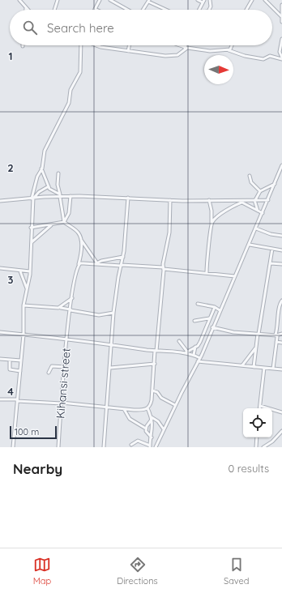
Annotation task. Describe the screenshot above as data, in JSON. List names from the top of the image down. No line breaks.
{"streets":{"street":["Kihansi street"]},"scale_bar":"100 m","north":"right","page":{"search":"Search here","scale":"100 m","heading":["Nearby","0 results"],"nav":["Map","Directions","Saved"]},"grid":{"rows":["1","2","3","4"]}}
